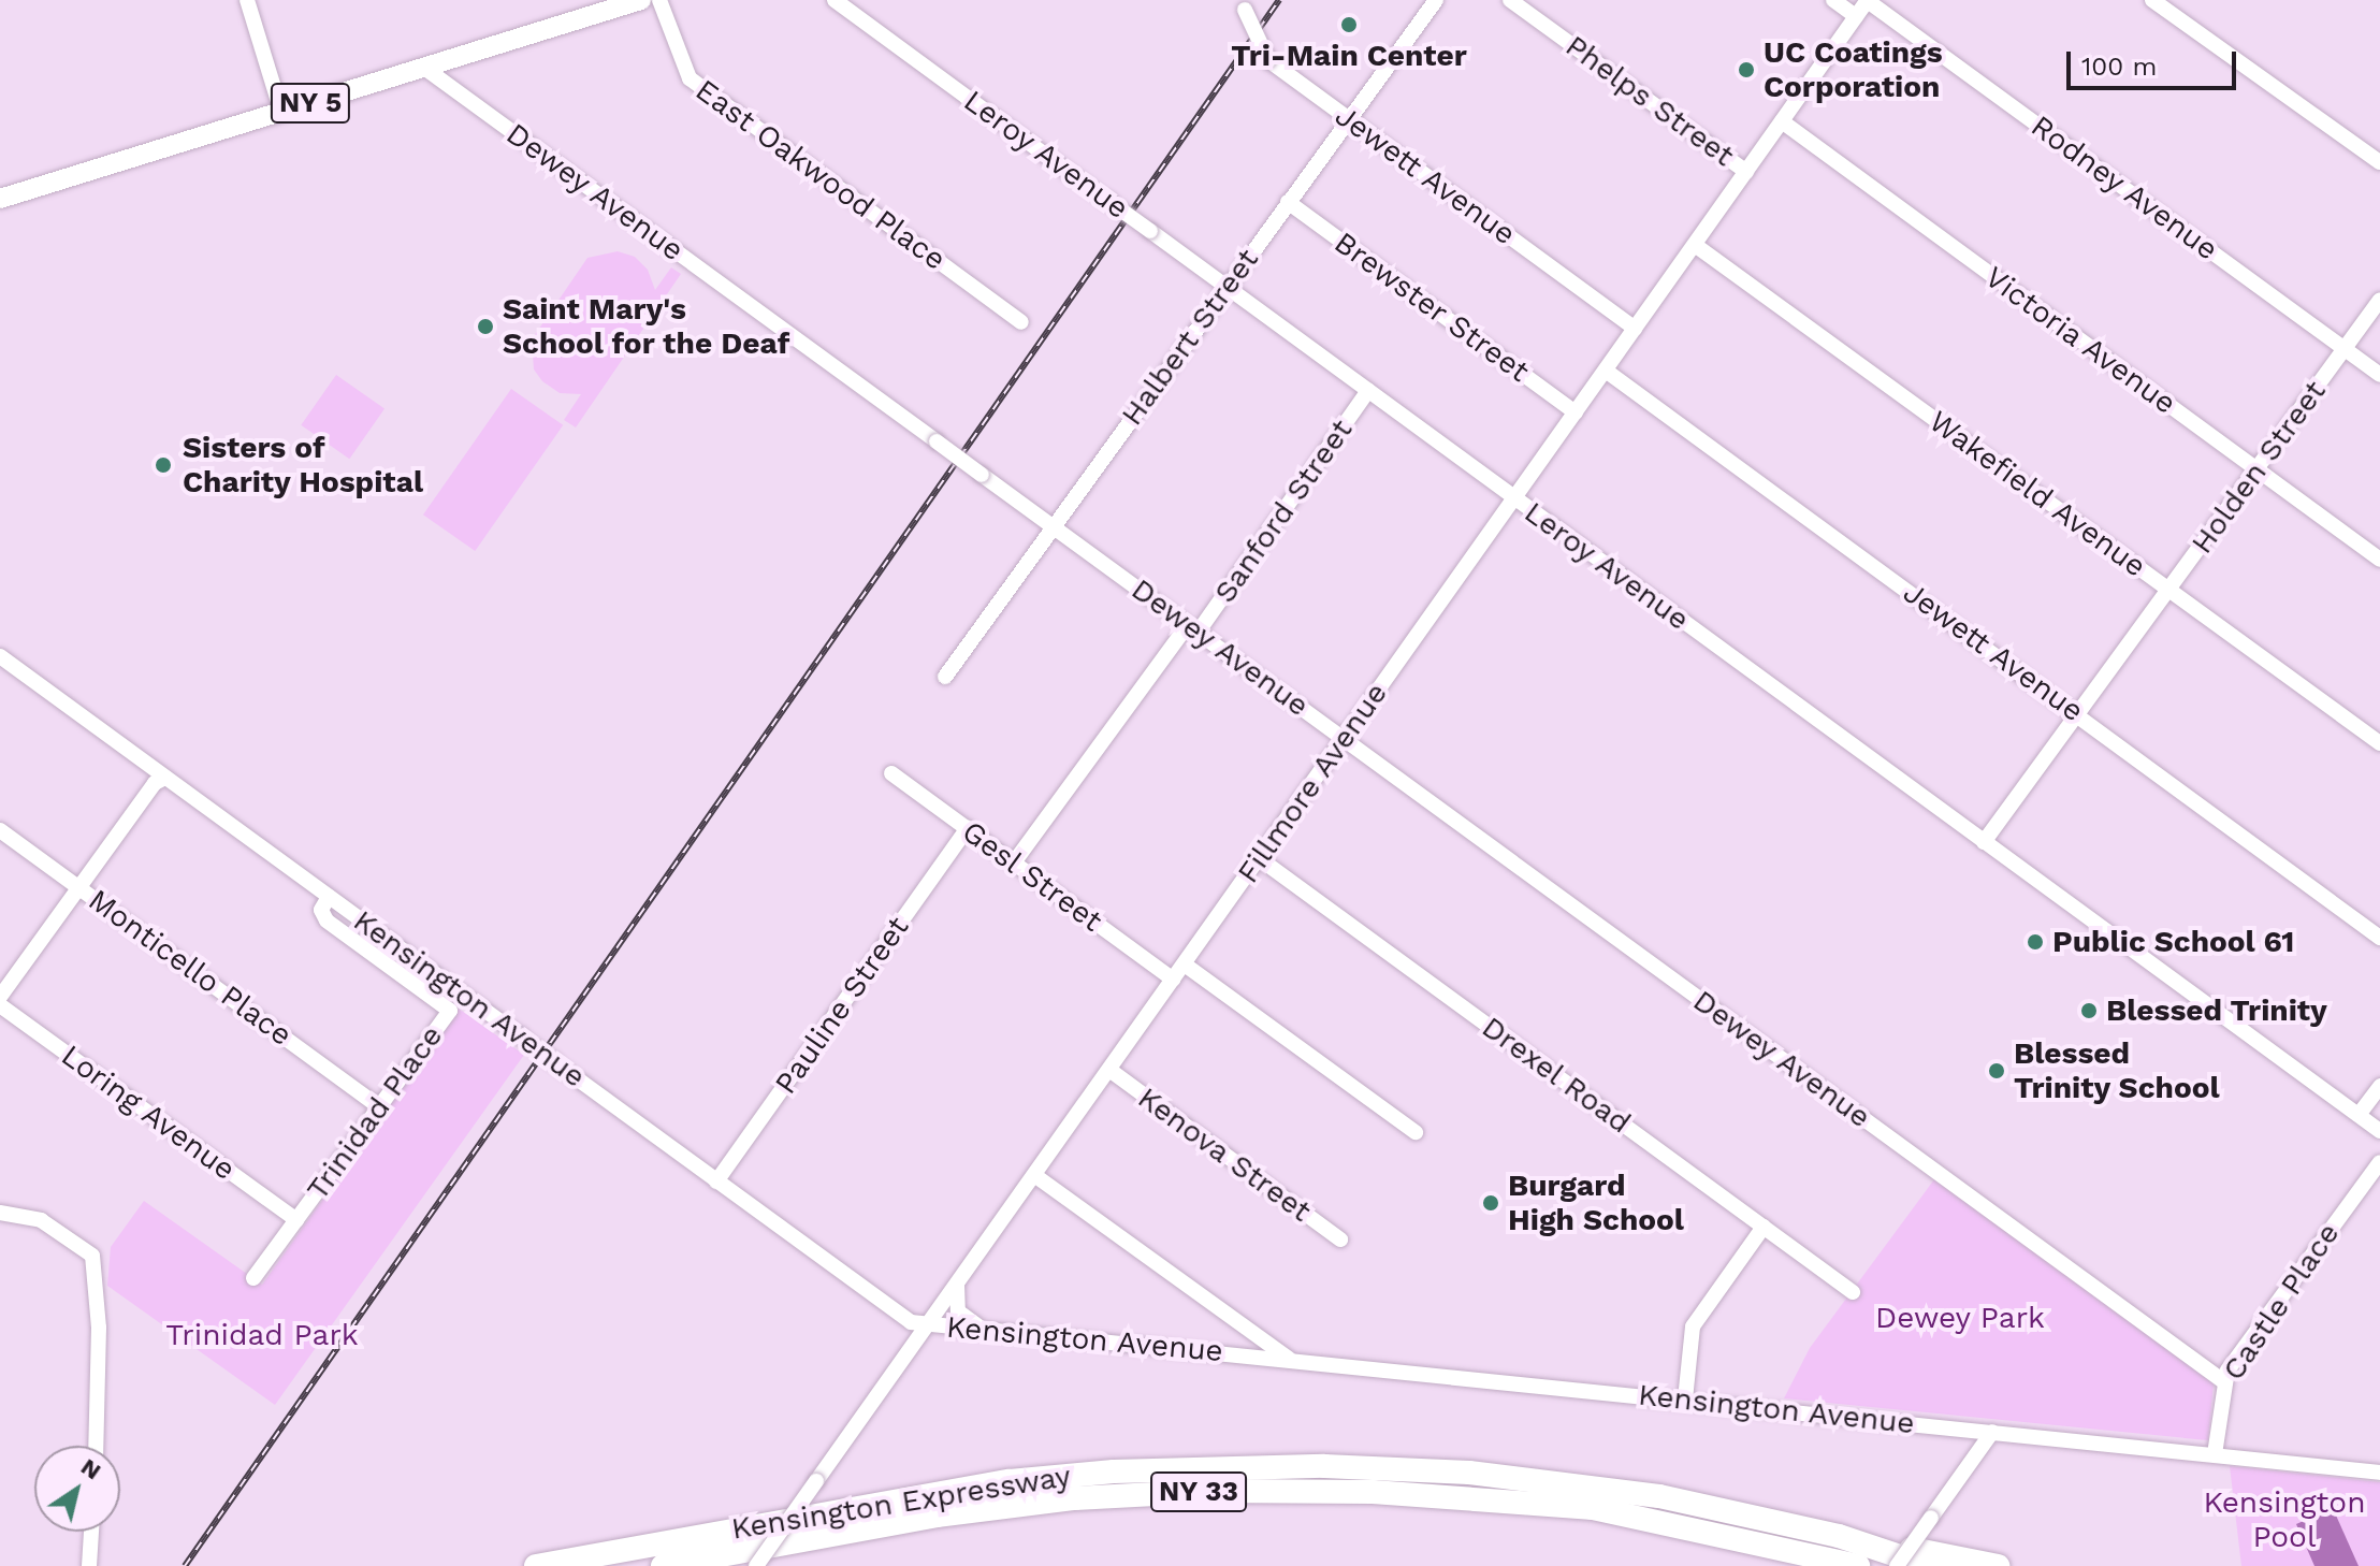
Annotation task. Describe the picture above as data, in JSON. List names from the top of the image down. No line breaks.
{"streets":{"highway":["NY 33","Kensington Expressway"],"main road":["NY 5"],"street":["Phelps Street","Leroy Avenue","East Oakwood Place","Jewett Avenue","Rodney Avenue","Dewey Avenue","Brewster Street","Halbert Street","Victoria Avenue","Holden Street","Wakefield Avenue","Sanford Street","Fillmore Avenue","Gesl Street","Monticello Place","Kensington Avenue","Pauline Street","Drexel Road","Loring Avenue","Trinidad Place","Kenova Street","Castle Place"]},"crossings":[["Phelps Street","Fillmore Avenue"],["NY 5","Dewey Avenue"],["Leroy Avenue","Halbert Street"],["Leroy Avenue","Holden Street"],["Leroy Avenue","Sanford Street"],["Leroy Avenue","Fillmore Avenue"],["Jewett Avenue","Halbert Street"],["Jewett Avenue","Holden Street"],["Jewett Avenue","Fillmore Avenue"],["Rodney Avenue","Holden Street"],["Rodney Avenue","Fillmore Avenue"],["Dewey Avenue","Halbert Street"],["Dewey Avenue","Sanford Street"],["Dewey Avenue","Fillmore Avenue"],["Dewey Avenue","Castle Place"],["Brewster Street","Halbert Street"],["Brewster Street","Fillmore Avenue"],["Victoria Avenue","Holden Street"],["Victoria Avenue","Fillmore Avenue"],["Holden Street","Wakefield Avenue"],["Wakefield Avenue","Fillmore Avenue"],["Sanford Street","Gesl Street"],["Fillmore Avenue","Gesl Street"],["Fillmore Avenue","Kensington Avenue"],["Fillmore Avenue","Drexel Road"],["Fillmore Avenue","Kenova Street"],["Gesl Street","Pauline Street"],["Monticello Place","Trinidad Place"],["Kensington Avenue","Pauline Street"],["Kensington Avenue","Trinidad Place"],["Kensington Avenue","Castle Place"],["Loring Avenue","Trinidad Place"]],"parks":["Dewey Park","Trinidad Park","Kensington Pool"],"places":["Tri-Main Center","UC Coatings Corporation","Saint Mary's School for the Deaf","Sisters of Charity Hospital","Public School 61","Blessed Trinity","Blessed Trinity School","Burgard High School"],"scale_bar":"100 m","north":"top right"}
